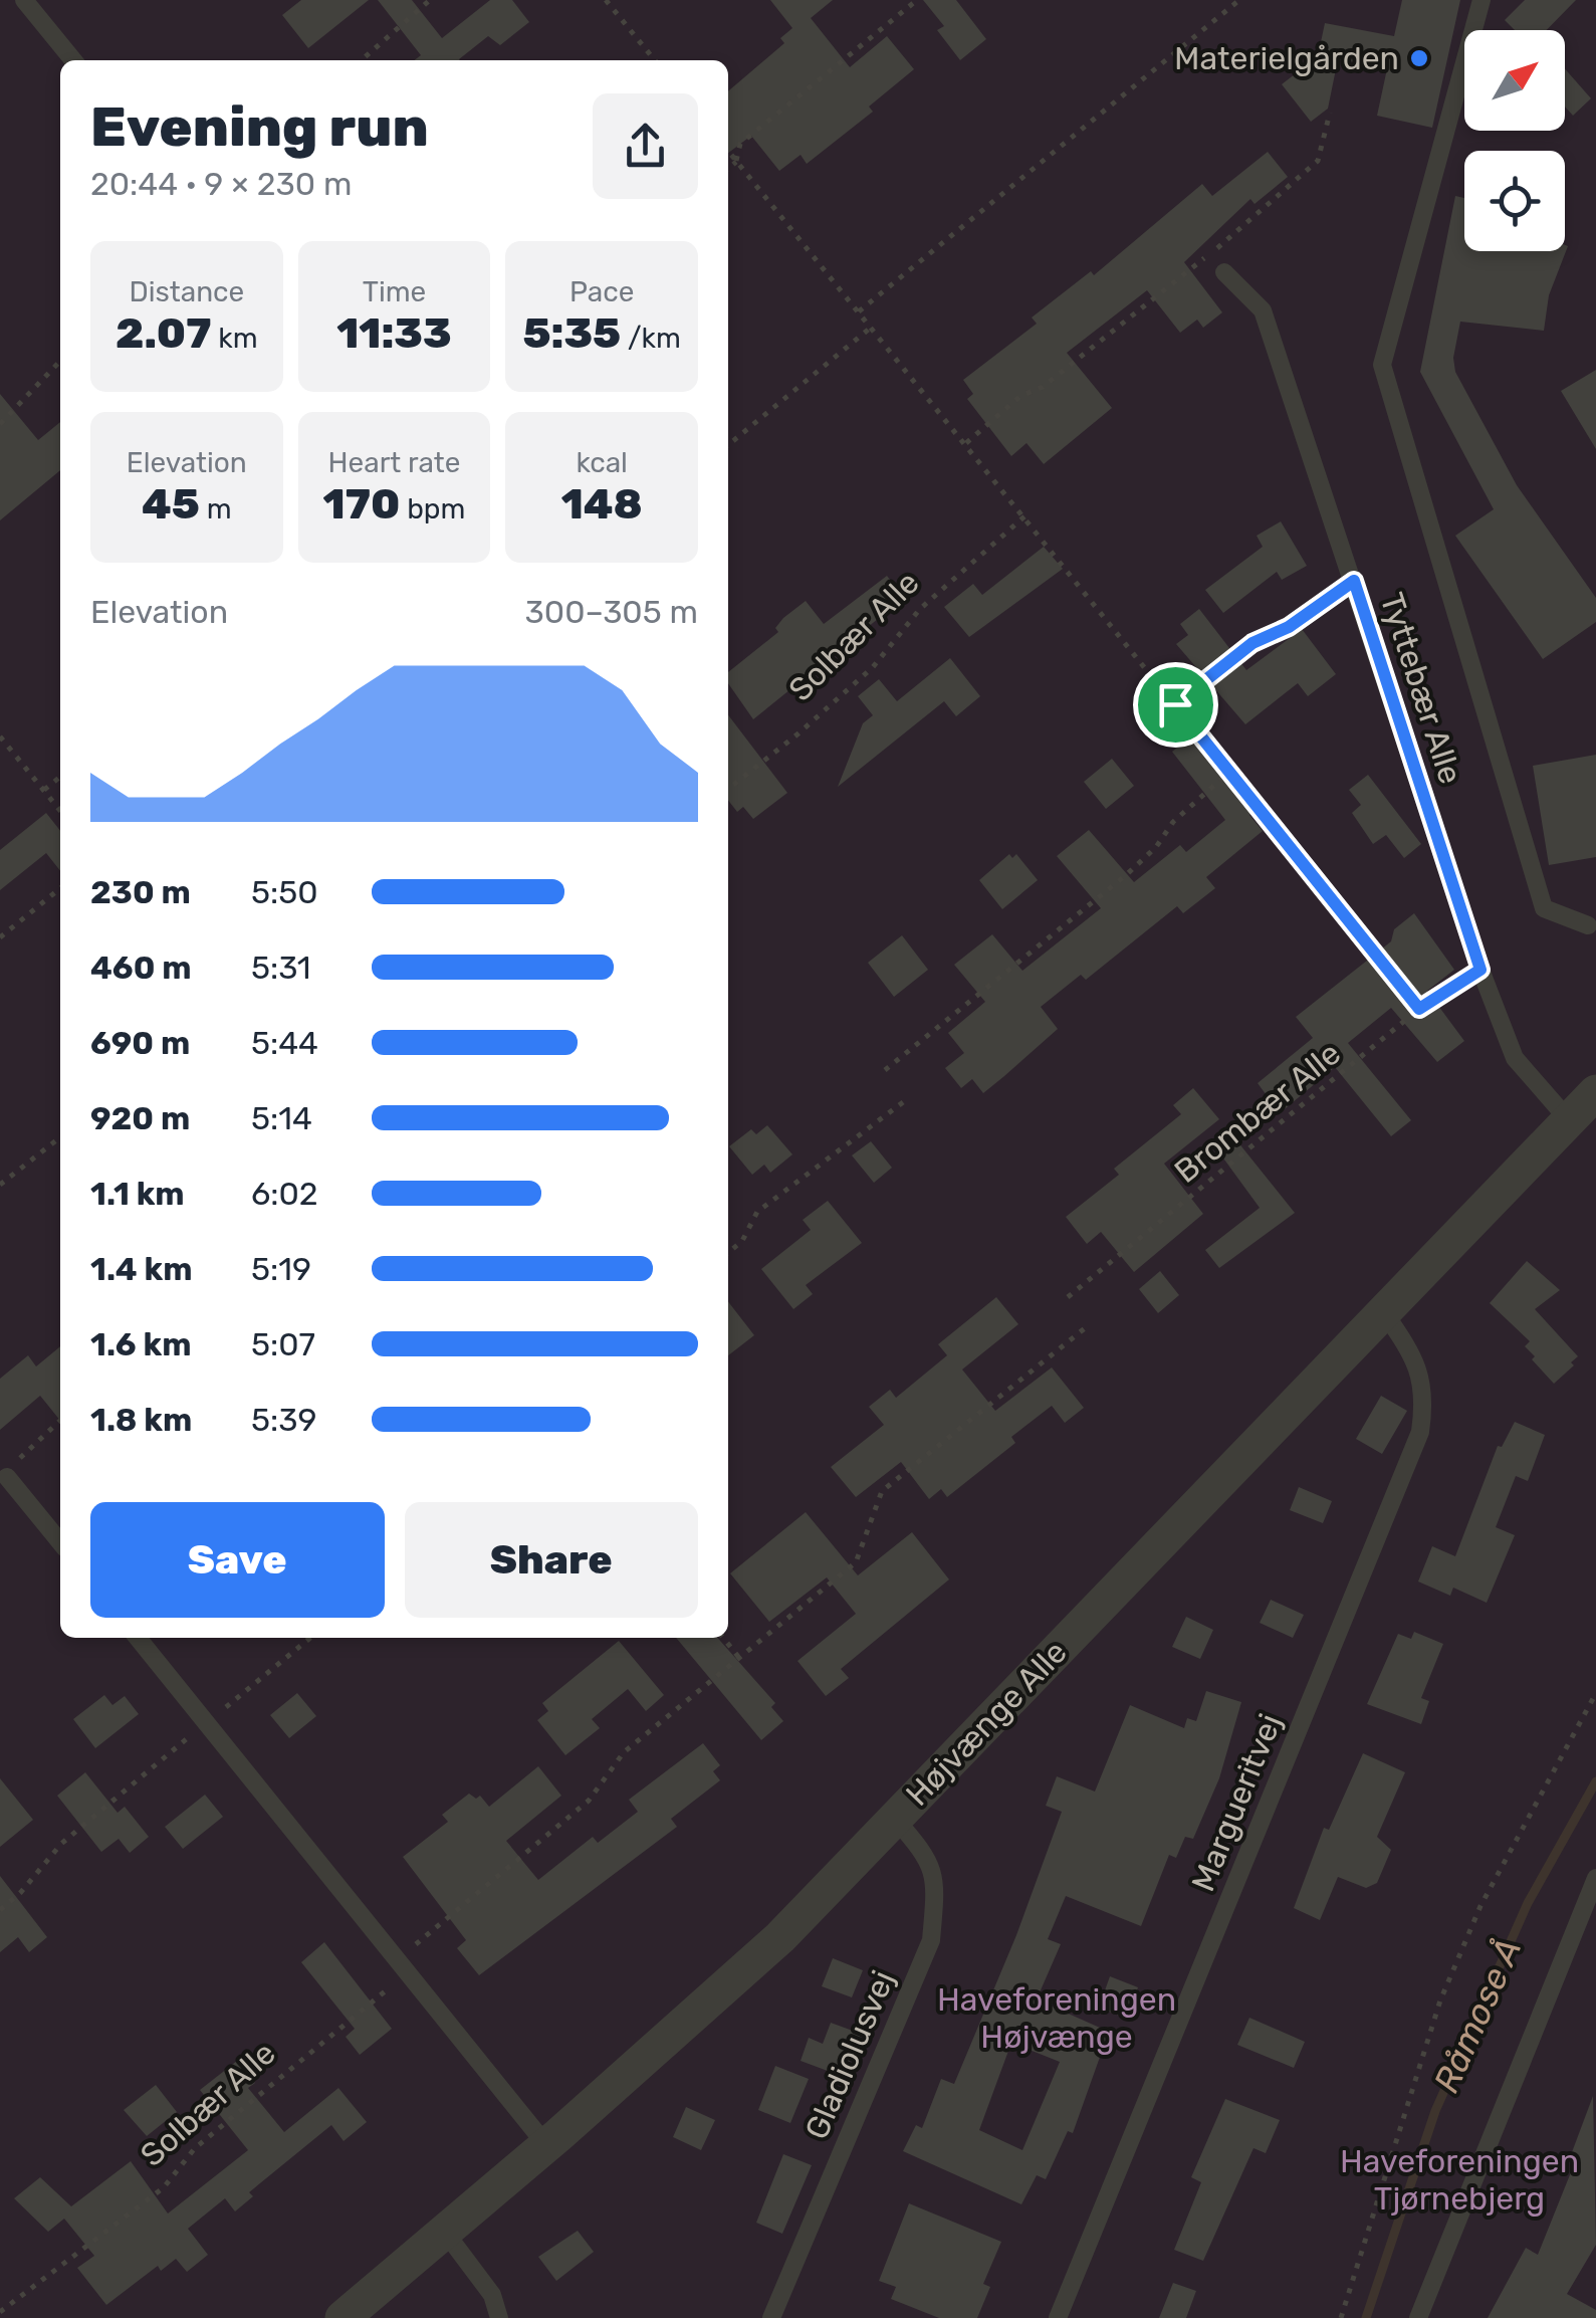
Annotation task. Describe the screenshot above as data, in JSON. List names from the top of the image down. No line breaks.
{"streets":{"street":["Højvænge Alle"],"lane":["Tyttebær Alle","Margueritvej","Gladiolusvej"],"path":["Solbær Alle","Brombær Alle"]},"crossings":[["Tyttebær Alle","Brombær Alle"],["Tyttebær Alle","Højvænge Alle"],["Højvænge Alle","Margueritvej"],["Højvænge Alle","Gladiolusvej"]],"water":["Råmose Å"],"parks":["Haveforeningen Højvænge","Haveforeningen Tjørnebjerg"],"places":["Materielgården"],"north":"top right","page":{"heading":["Evening run","20:44 · 9 × 230 m"],"stats":[["Distance","2.07 km"],["Time","11:33"],["Pace","5:35 /km"],["Elevation","45 m"],["Heart rate","170 bpm"],["kcal","148"]],"chart":["Elevation","300–305 m"],"list":[{"name":"230 m","note":"5:50"},{"name":"460 m","note":"5:31"},{"name":"690 m","note":"5:44"},{"name":"920 m","note":"5:14"},{"name":"1.1 km","note":"6:02"},{"name":"1.4 km","note":"5:19"},{"name":"1.6 km","note":"5:07"},{"name":"1.8 km","note":"5:39"}],"buttons":["Save","Share"]}}
